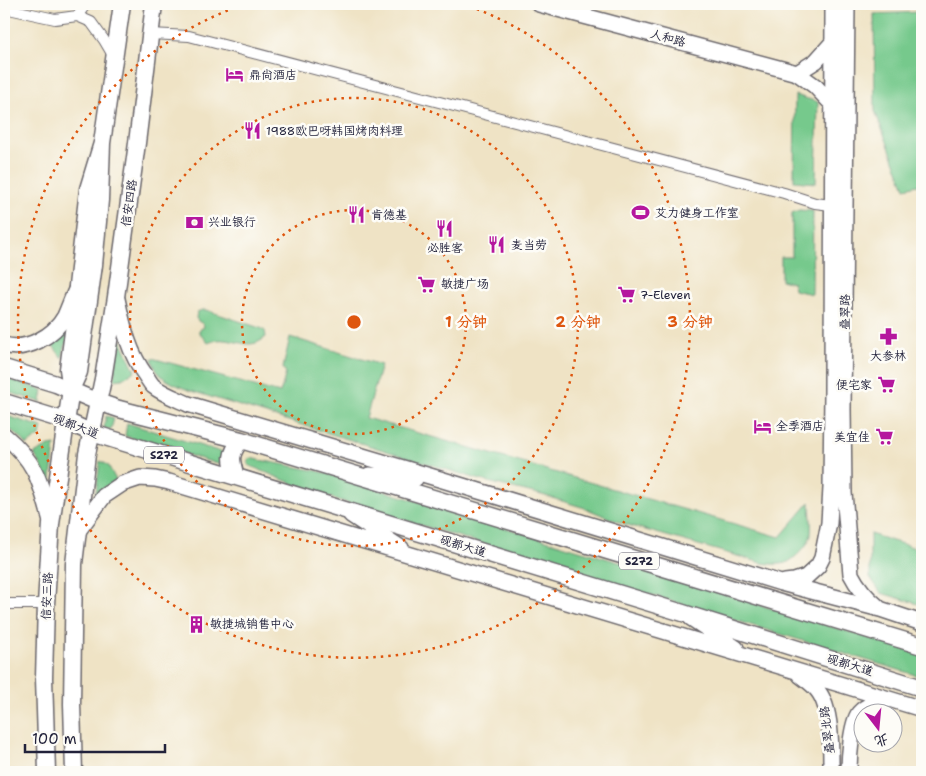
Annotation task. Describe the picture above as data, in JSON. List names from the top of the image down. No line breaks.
{"streets":{"main road":["信安四路","砚都大道","S272","信安三路"],"street":["人和路","叠翠路","叠翠北路"]},"crossings":[["信安四路","砚都大道"],["信安四路","S272"],["信安四路","信安三路"],["砚都大道","信安三路"],["砚都大道","叠翠北路"],["S272","信安三路"]],"places":{"hotel":["鼎尚酒店","全季酒店"],"restaurant":["1988欧巴呀韩国烤肉料理","肯德基","必胜客","麦当劳"],"sports":["艾力健身工作室"],"bank":["兴业银行"],"supermarket":["敏捷广场","7-Eleven","便宅家","美宜佳"],"pharmacy":["大参林"],"building":["敏捷城销售中心"]},"scale_bar":"100 m","north":"bottom","rings":["1 分钟","2 分钟","3 分钟"]}
